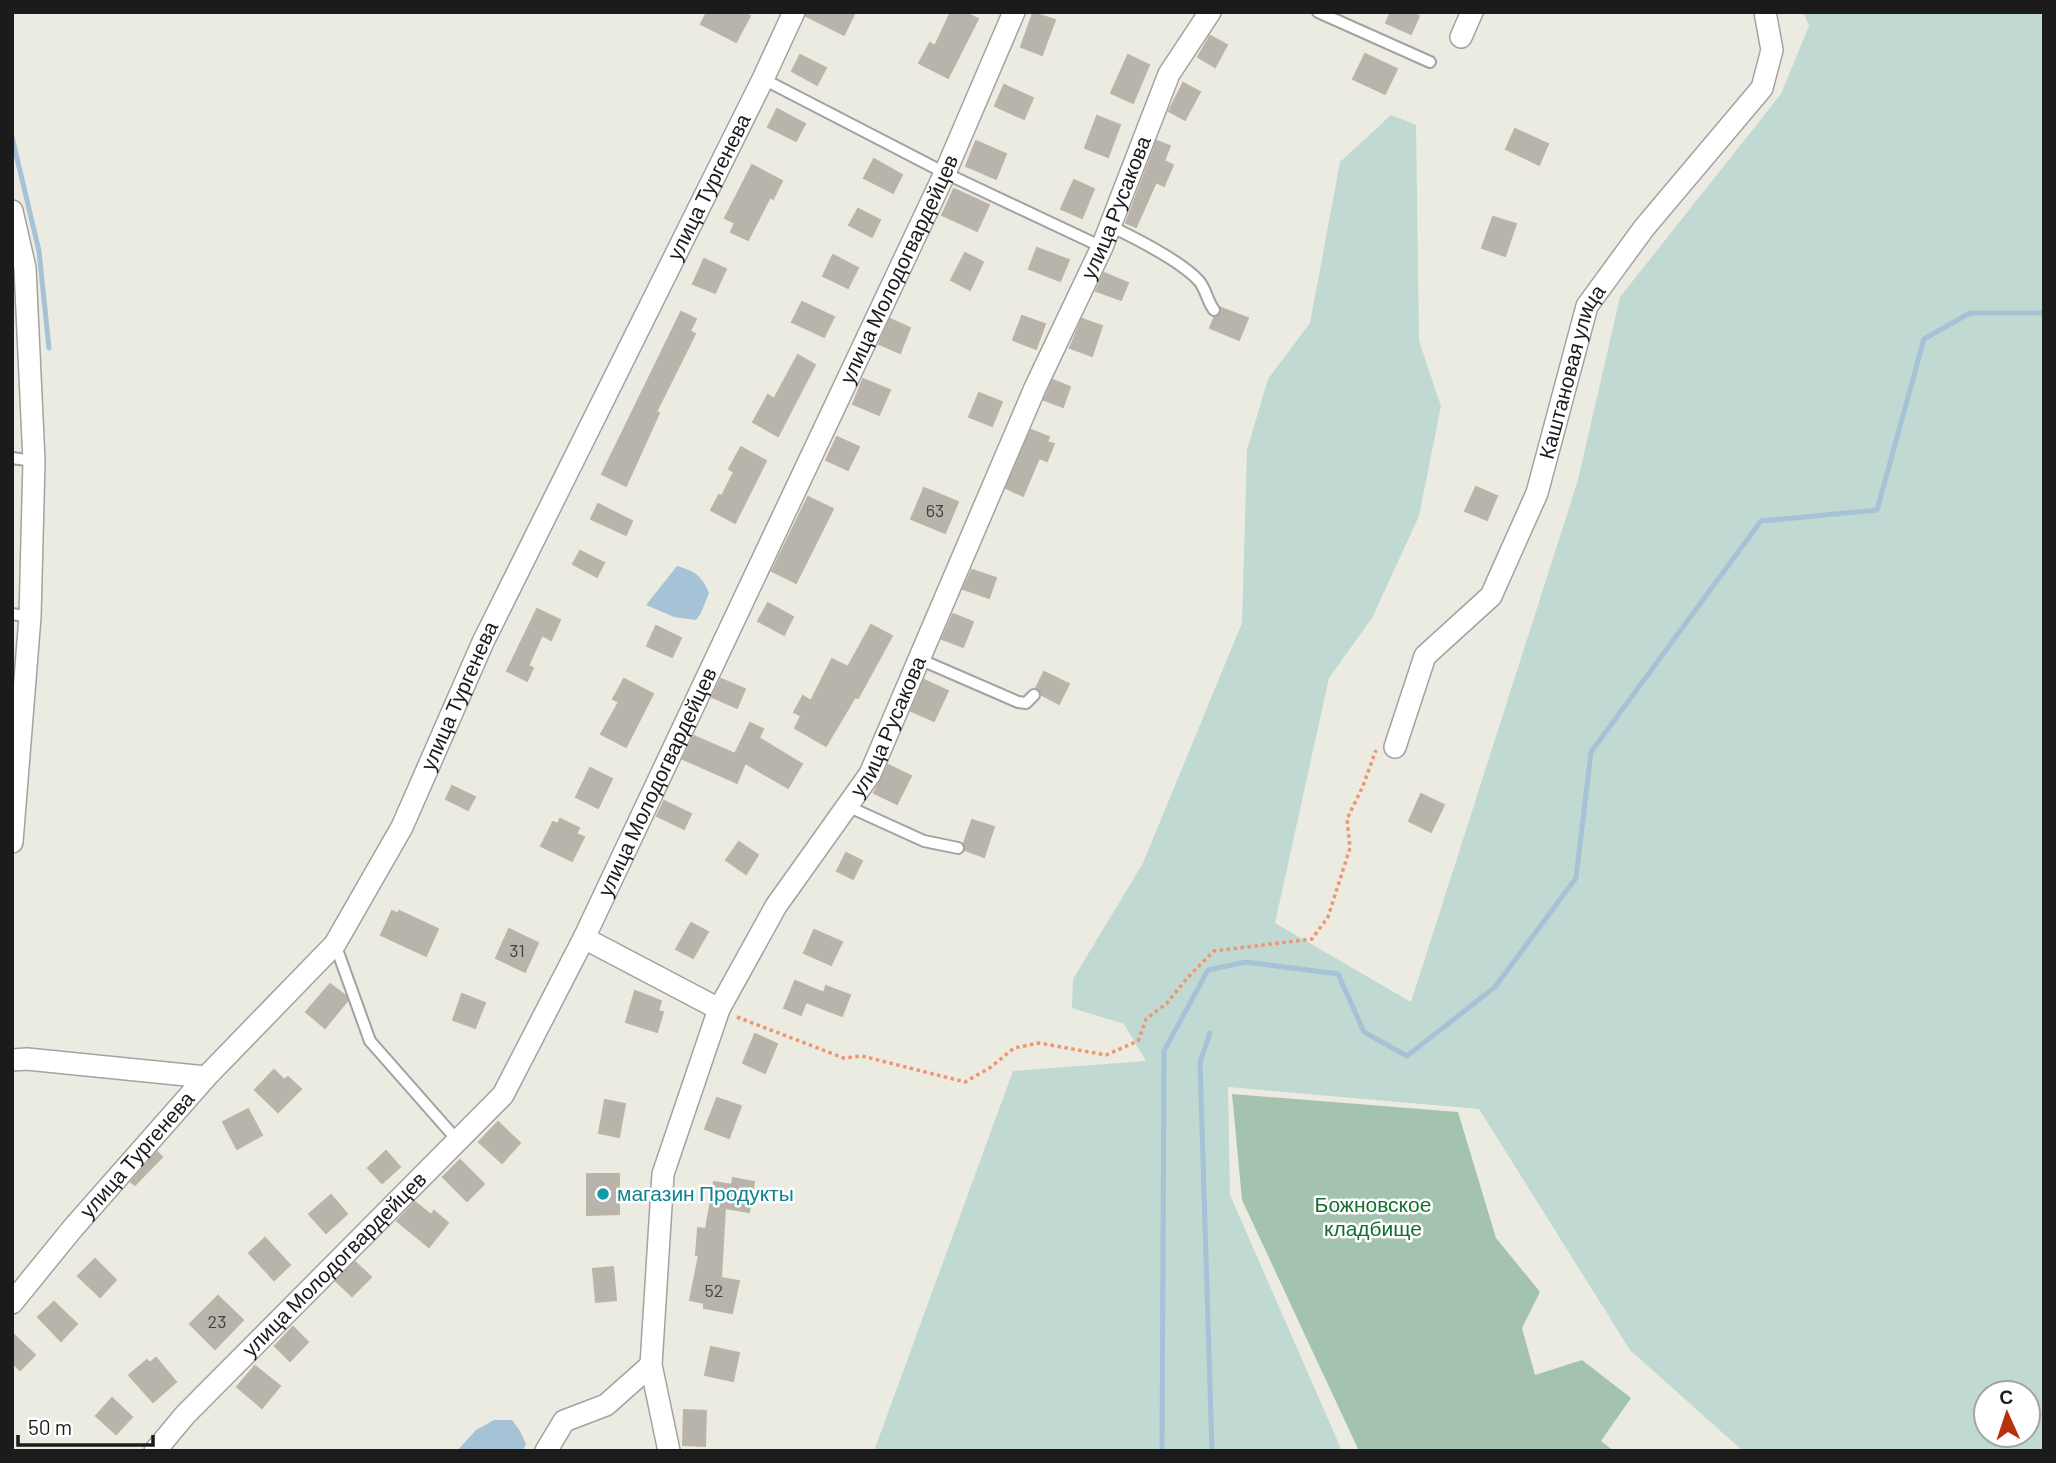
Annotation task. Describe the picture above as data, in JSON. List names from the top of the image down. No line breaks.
{"streets":{"street":["улица Тургенева","улица Русакова","улица Молодогвардейцев","Каштановая улица"]},"parks":["Божновское кладбище"],"places":["магазин Продукты"],"house_numbers":["63","31","52","23"],"scale_bar":"50 m","north":"top"}
